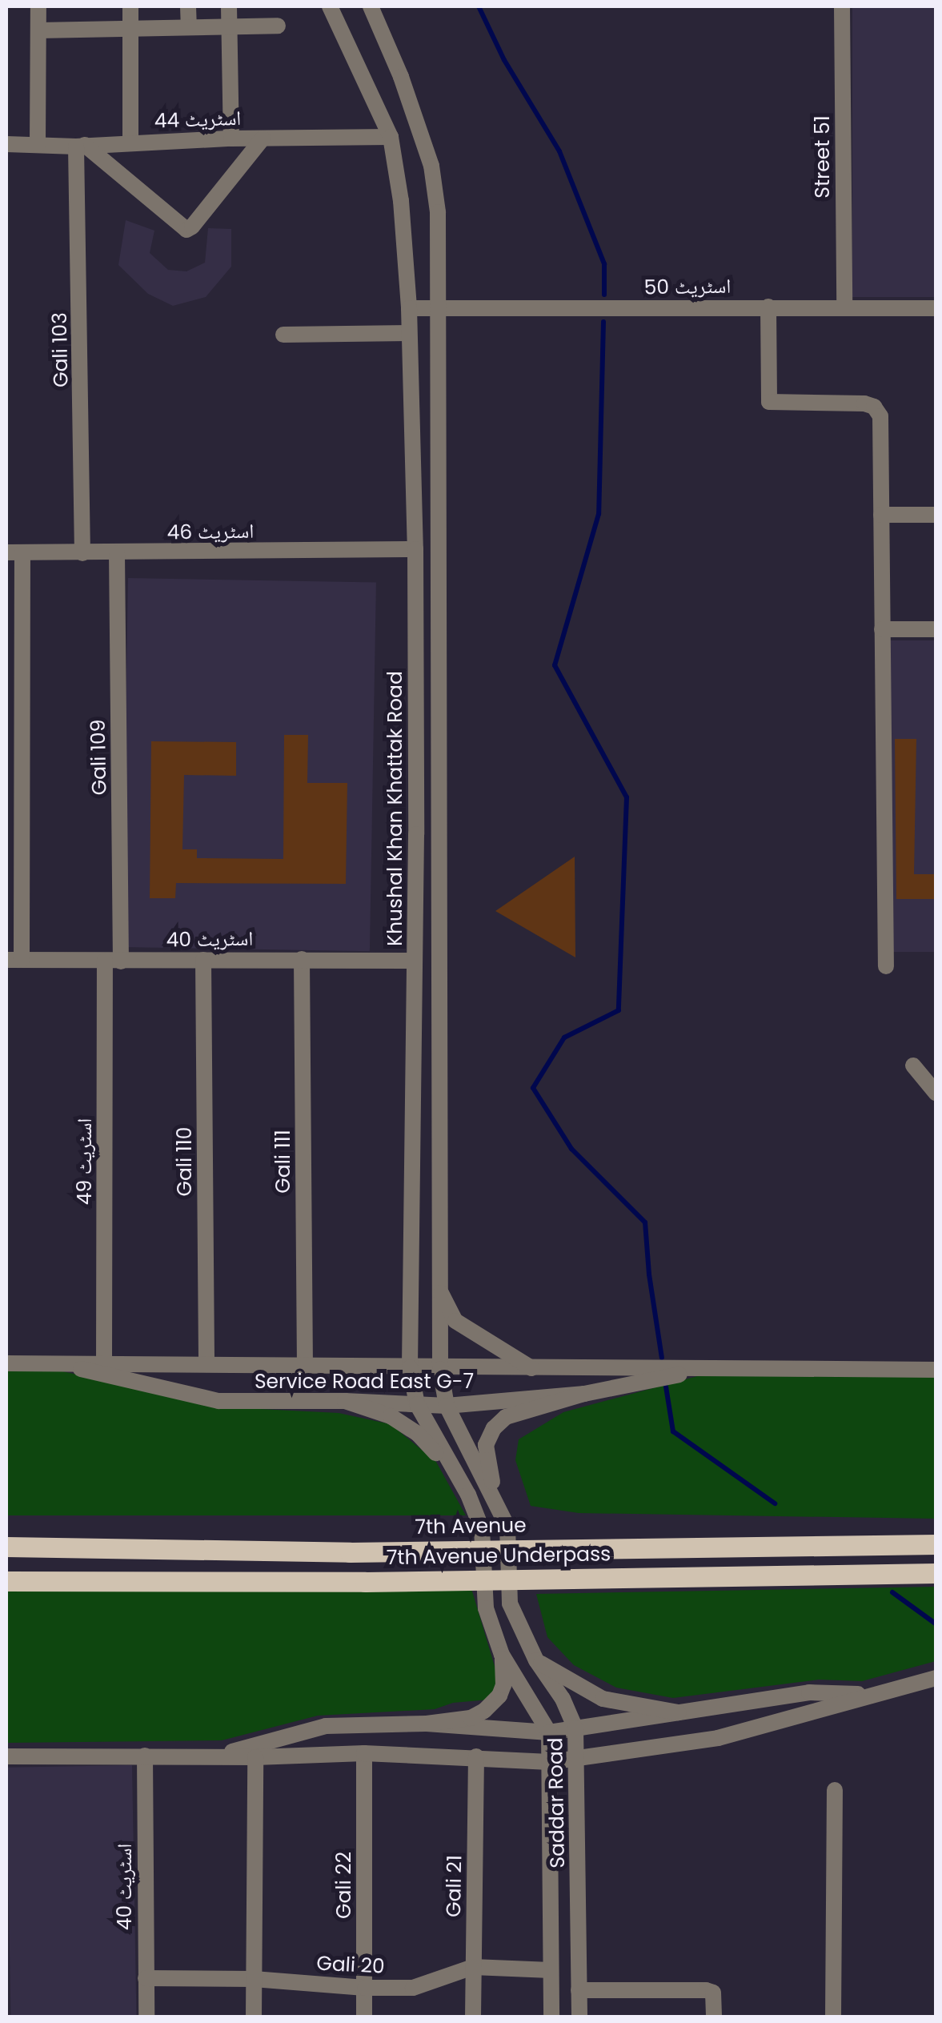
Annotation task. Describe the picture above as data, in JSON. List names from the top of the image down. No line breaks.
{"streets":{"main road":["7th Avenue","7th Avenue Underpass"],"street":["اسٹریٹ 44","Street 51","اسٹریٹ 50","Gali 103","اسٹریٹ 46","Gali 109","Khushal Khan Khattak Road","اسٹریٹ 40","اسٹریٹ 49","Gali 110","Gali 111","Service Road East G-7","Saddar Road","Gali 22","Gali 21","Gali 20"]},"crossings":[["اسٹریٹ 44","Gali 103"],["اسٹریٹ 44","Khushal Khan Khattak Road"],["Street 51","اسٹریٹ 50"],["اسٹریٹ 50","Khushal Khan Khattak Road"],["Gali 103","اسٹریٹ 46"],["اسٹریٹ 46","Gali 109"],["اسٹریٹ 46","Khushal Khan Khattak Road"],["Gali 109","اسٹریٹ 40"],["Gali 109","اسٹریٹ 49"],["Khushal Khan Khattak Road","اسٹریٹ 40"],["Khushal Khan Khattak Road","Service Road East G-7"],["Khushal Khan Khattak Road","Saddar Road"],["اسٹریٹ 40","اسٹریٹ 49"],["اسٹریٹ 40","Gali 110"],["اسٹریٹ 40","Gali 111"],["اسٹریٹ 40","Gali 20"],["اسٹریٹ 49","Service Road East G-7"],["Gali 110","Service Road East G-7"],["Gali 111","Service Road East G-7"],["Saddar Road","Gali 20"],["Gali 22","Gali 20"],["Gali 21","Gali 20"]]}
